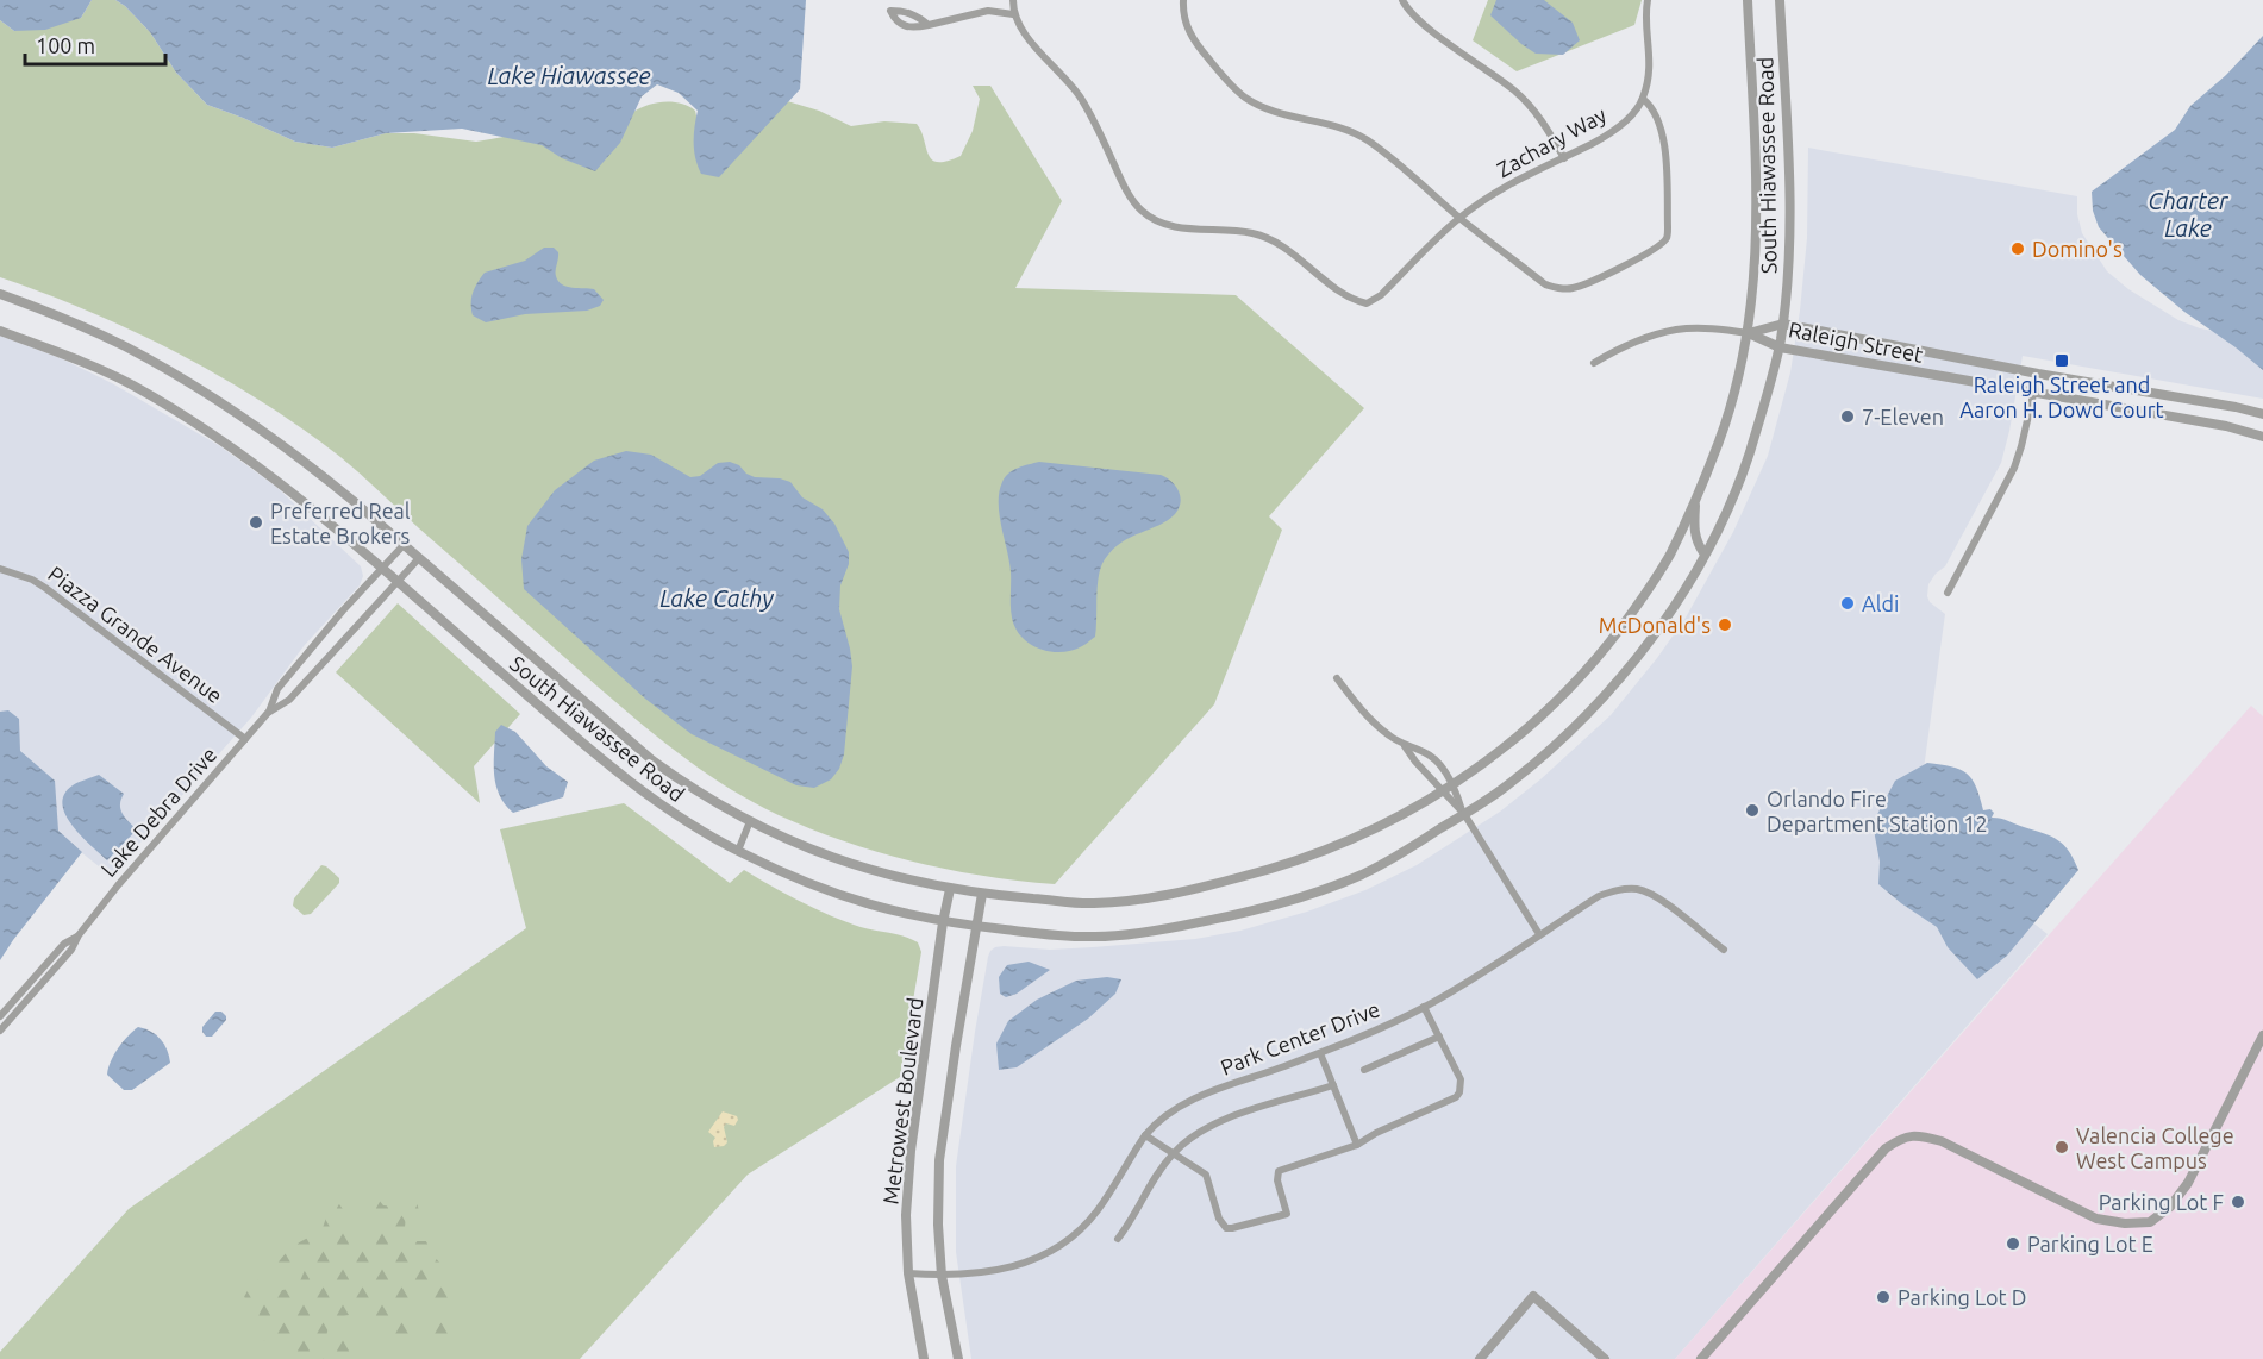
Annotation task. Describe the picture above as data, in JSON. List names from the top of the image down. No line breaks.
{"streets":{"street":["Zachary Way","South Hiawassee Road","Raleigh Street","Piazza Grande Avenue","Lake Debra Drive","Park Center Drive","Metrowest Boulevard"]},"crossings":[["South Hiawassee Road","Raleigh Street"],["South Hiawassee Road","Lake Debra Drive"],["South Hiawassee Road","Metrowest Boulevard"],["Piazza Grande Avenue","Lake Debra Drive"],["Park Center Drive","Metrowest Boulevard"]],"water":["Lake Hiawassee","Charter Lake","Lake Cathy"],"places":{"other":["Domino's","7-Eleven","Preferred Real Estate Brokers","Aldi","McDonald's","Orlando Fire Department Station 12","Valencia College West Campus","Parking Lot F","Parking Lot E","Parking Lot D"],"transit":["Raleigh Street and Aaron H. Dowd Court"]},"scale_bar":"100 m"}
